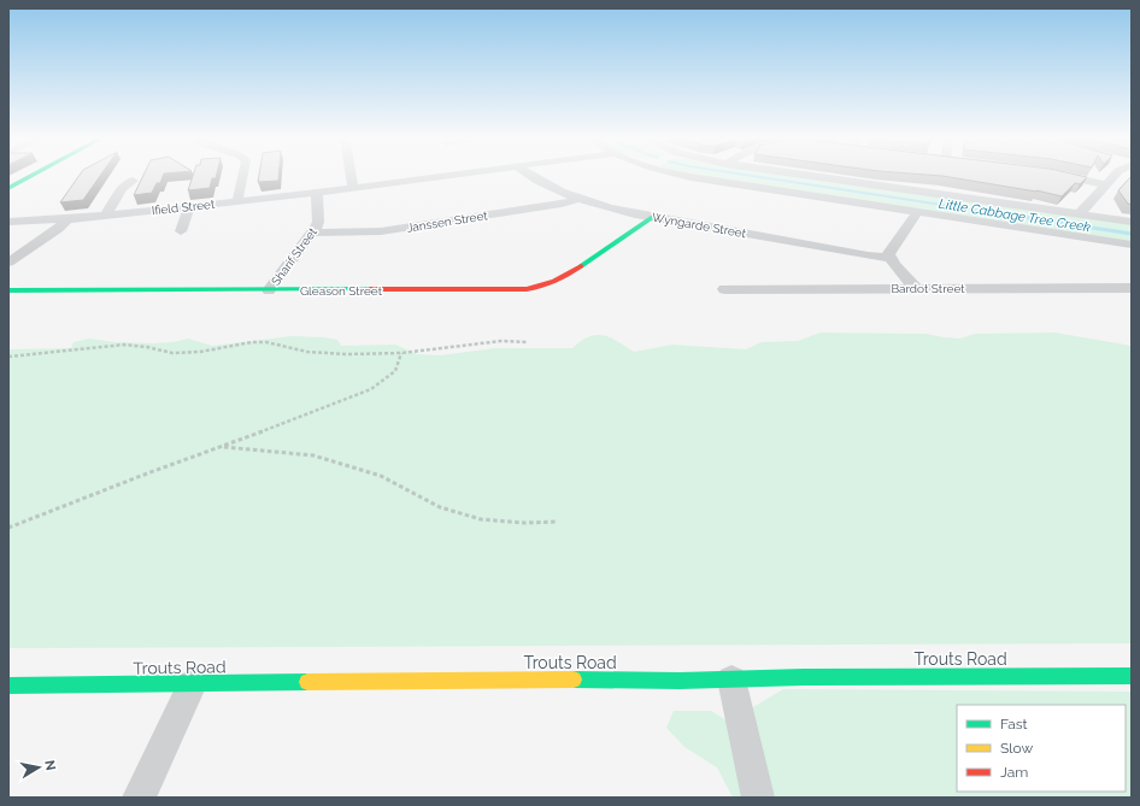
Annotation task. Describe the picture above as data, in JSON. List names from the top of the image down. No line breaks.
{"streets":{"street":["Ifield Street","Janssen Street","Wyngarde Street","Sharif Street","Bardot Street","Gleason Street","Trouts Road"]},"crossings":[["Ifield Street","Sharif Street"],["Janssen Street","Wyngarde Street"],["Janssen Street","Sharif Street"],["Wyngarde Street","Gleason Street"],["Sharif Street","Gleason Street"]],"water":["Little Cabbage Tree Creek"],"legend":["Fast","Slow","Jam"],"north":"right"}
